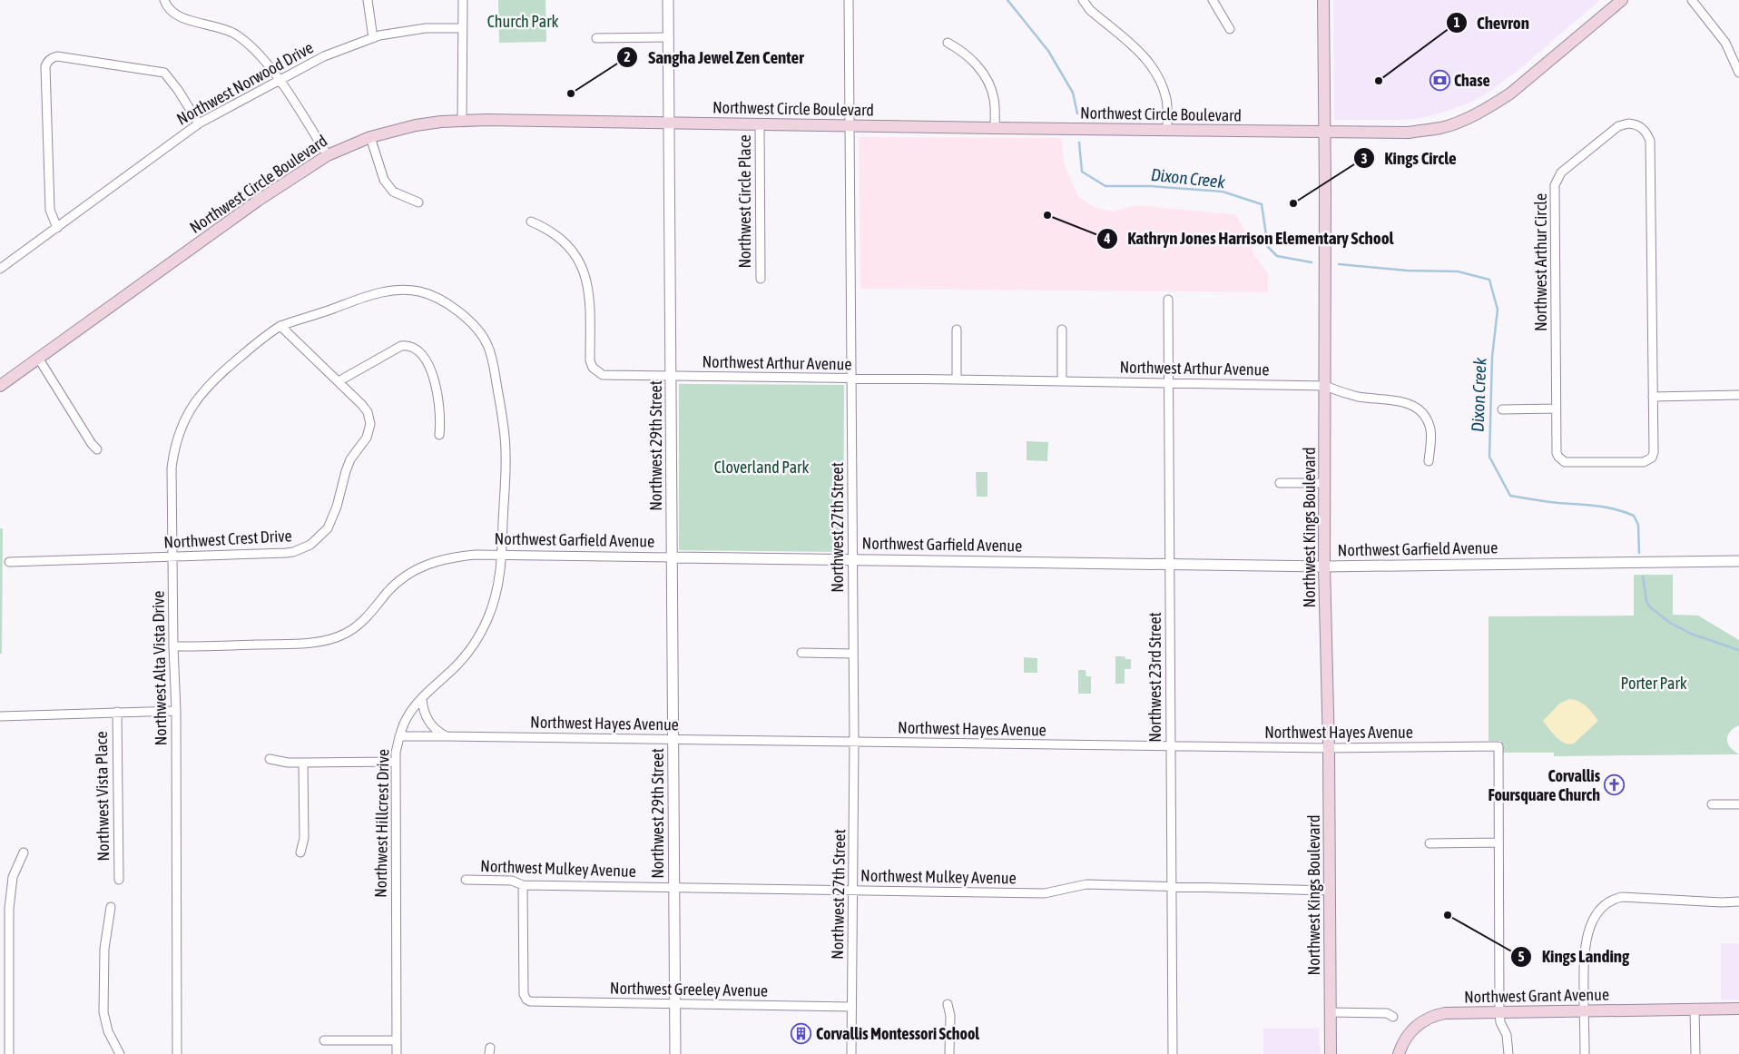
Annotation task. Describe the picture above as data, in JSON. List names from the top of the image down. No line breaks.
{"streets":{"main road":["Northwest Circle Boulevard","Northwest Kings Boulevard","Northwest Grant Avenue"],"street":["Northwest Norwood Drive","Northwest Circle Place","Northwest Arthur Circle","Northwest Arthur Avenue","Northwest 29th Street","Northwest 27th Street","Northwest Crest Drive","Northwest Garfield Avenue","Northwest Alta Vista Drive","Northwest 23rd Street","Northwest Hayes Avenue","Northwest Vista Place","Northwest Hillcrest Drive","Northwest Mulkey Avenue","Northwest Greeley Avenue"]},"crossings":[["Northwest Circle Boulevard","Northwest Circle Place"],["Northwest Circle Boulevard","Northwest 29th Street"],["Northwest Circle Boulevard","Northwest 27th Street"],["Northwest Circle Boulevard","Northwest Kings Boulevard"],["Northwest Arthur Avenue","Northwest 29th Street"],["Northwest Arthur Avenue","Northwest 27th Street"],["Northwest Arthur Avenue","Northwest Kings Boulevard"],["Northwest Arthur Avenue","Northwest 23rd Street"],["Northwest 29th Street","Northwest Garfield Avenue"],["Northwest 29th Street","Northwest Hayes Avenue"],["Northwest 29th Street","Northwest Mulkey Avenue"],["Northwest 29th Street","Northwest Greeley Avenue"],["Northwest 27th Street","Northwest Garfield Avenue"],["Northwest 27th Street","Northwest Hayes Avenue"],["Northwest 27th Street","Northwest Mulkey Avenue"],["Northwest 27th Street","Northwest Greeley Avenue"],["Northwest Kings Boulevard","Northwest Garfield Avenue"],["Northwest Kings Boulevard","Northwest Hayes Avenue"],["Northwest Kings Boulevard","Northwest Mulkey Avenue"],["Northwest Crest Drive","Northwest Alta Vista Drive"],["Northwest Crest Drive","Northwest Hillcrest Drive"],["Northwest Garfield Avenue","Northwest Alta Vista Drive"],["Northwest Garfield Avenue","Northwest 23rd Street"],["Northwest Garfield Avenue","Northwest Hillcrest Drive"],["Northwest Alta Vista Drive","Northwest Hillcrest Drive"],["Northwest 23rd Street","Northwest Hayes Avenue"],["Northwest 23rd Street","Northwest Mulkey Avenue"],["Northwest Hayes Avenue","Northwest Hillcrest Drive"],["Northwest Mulkey Avenue","Northwest Greeley Avenue"]],"water":["Dixon Creek"],"parks":["Church Park","Cloverland Park","Porter Park"],"places":{"other":["Chevron","Sangha Jewel Zen Center","Kings Circle","Kathryn Jones Harrison Elementary School","Kings Landing"],"bank":["Chase"],"church":["Corvallis Foursquare Church"],"building":["Corvallis Montessori School"]}}
